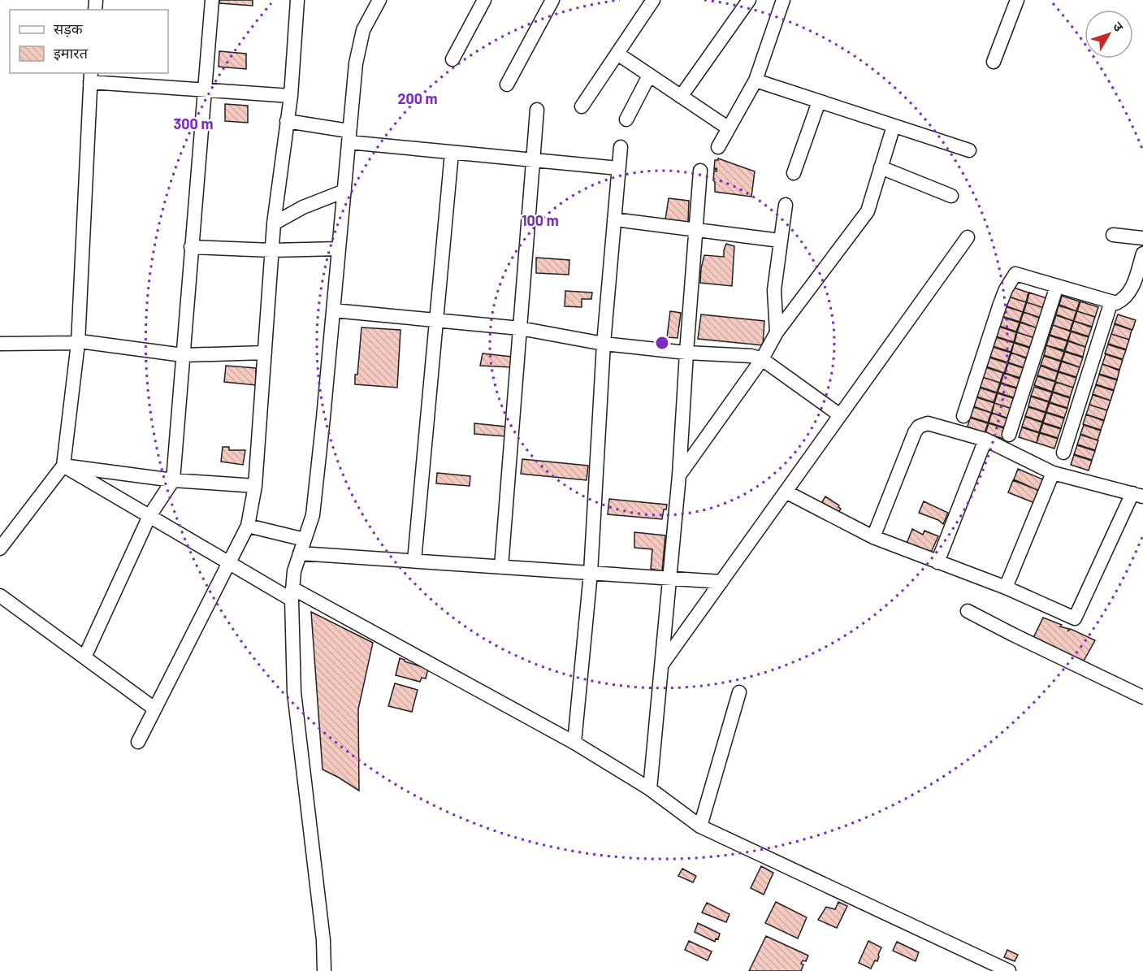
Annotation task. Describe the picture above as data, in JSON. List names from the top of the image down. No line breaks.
{"legend":["सड़क","इमारत"],"north":"top right","rings":["200 m","300 m","100 m"]}
